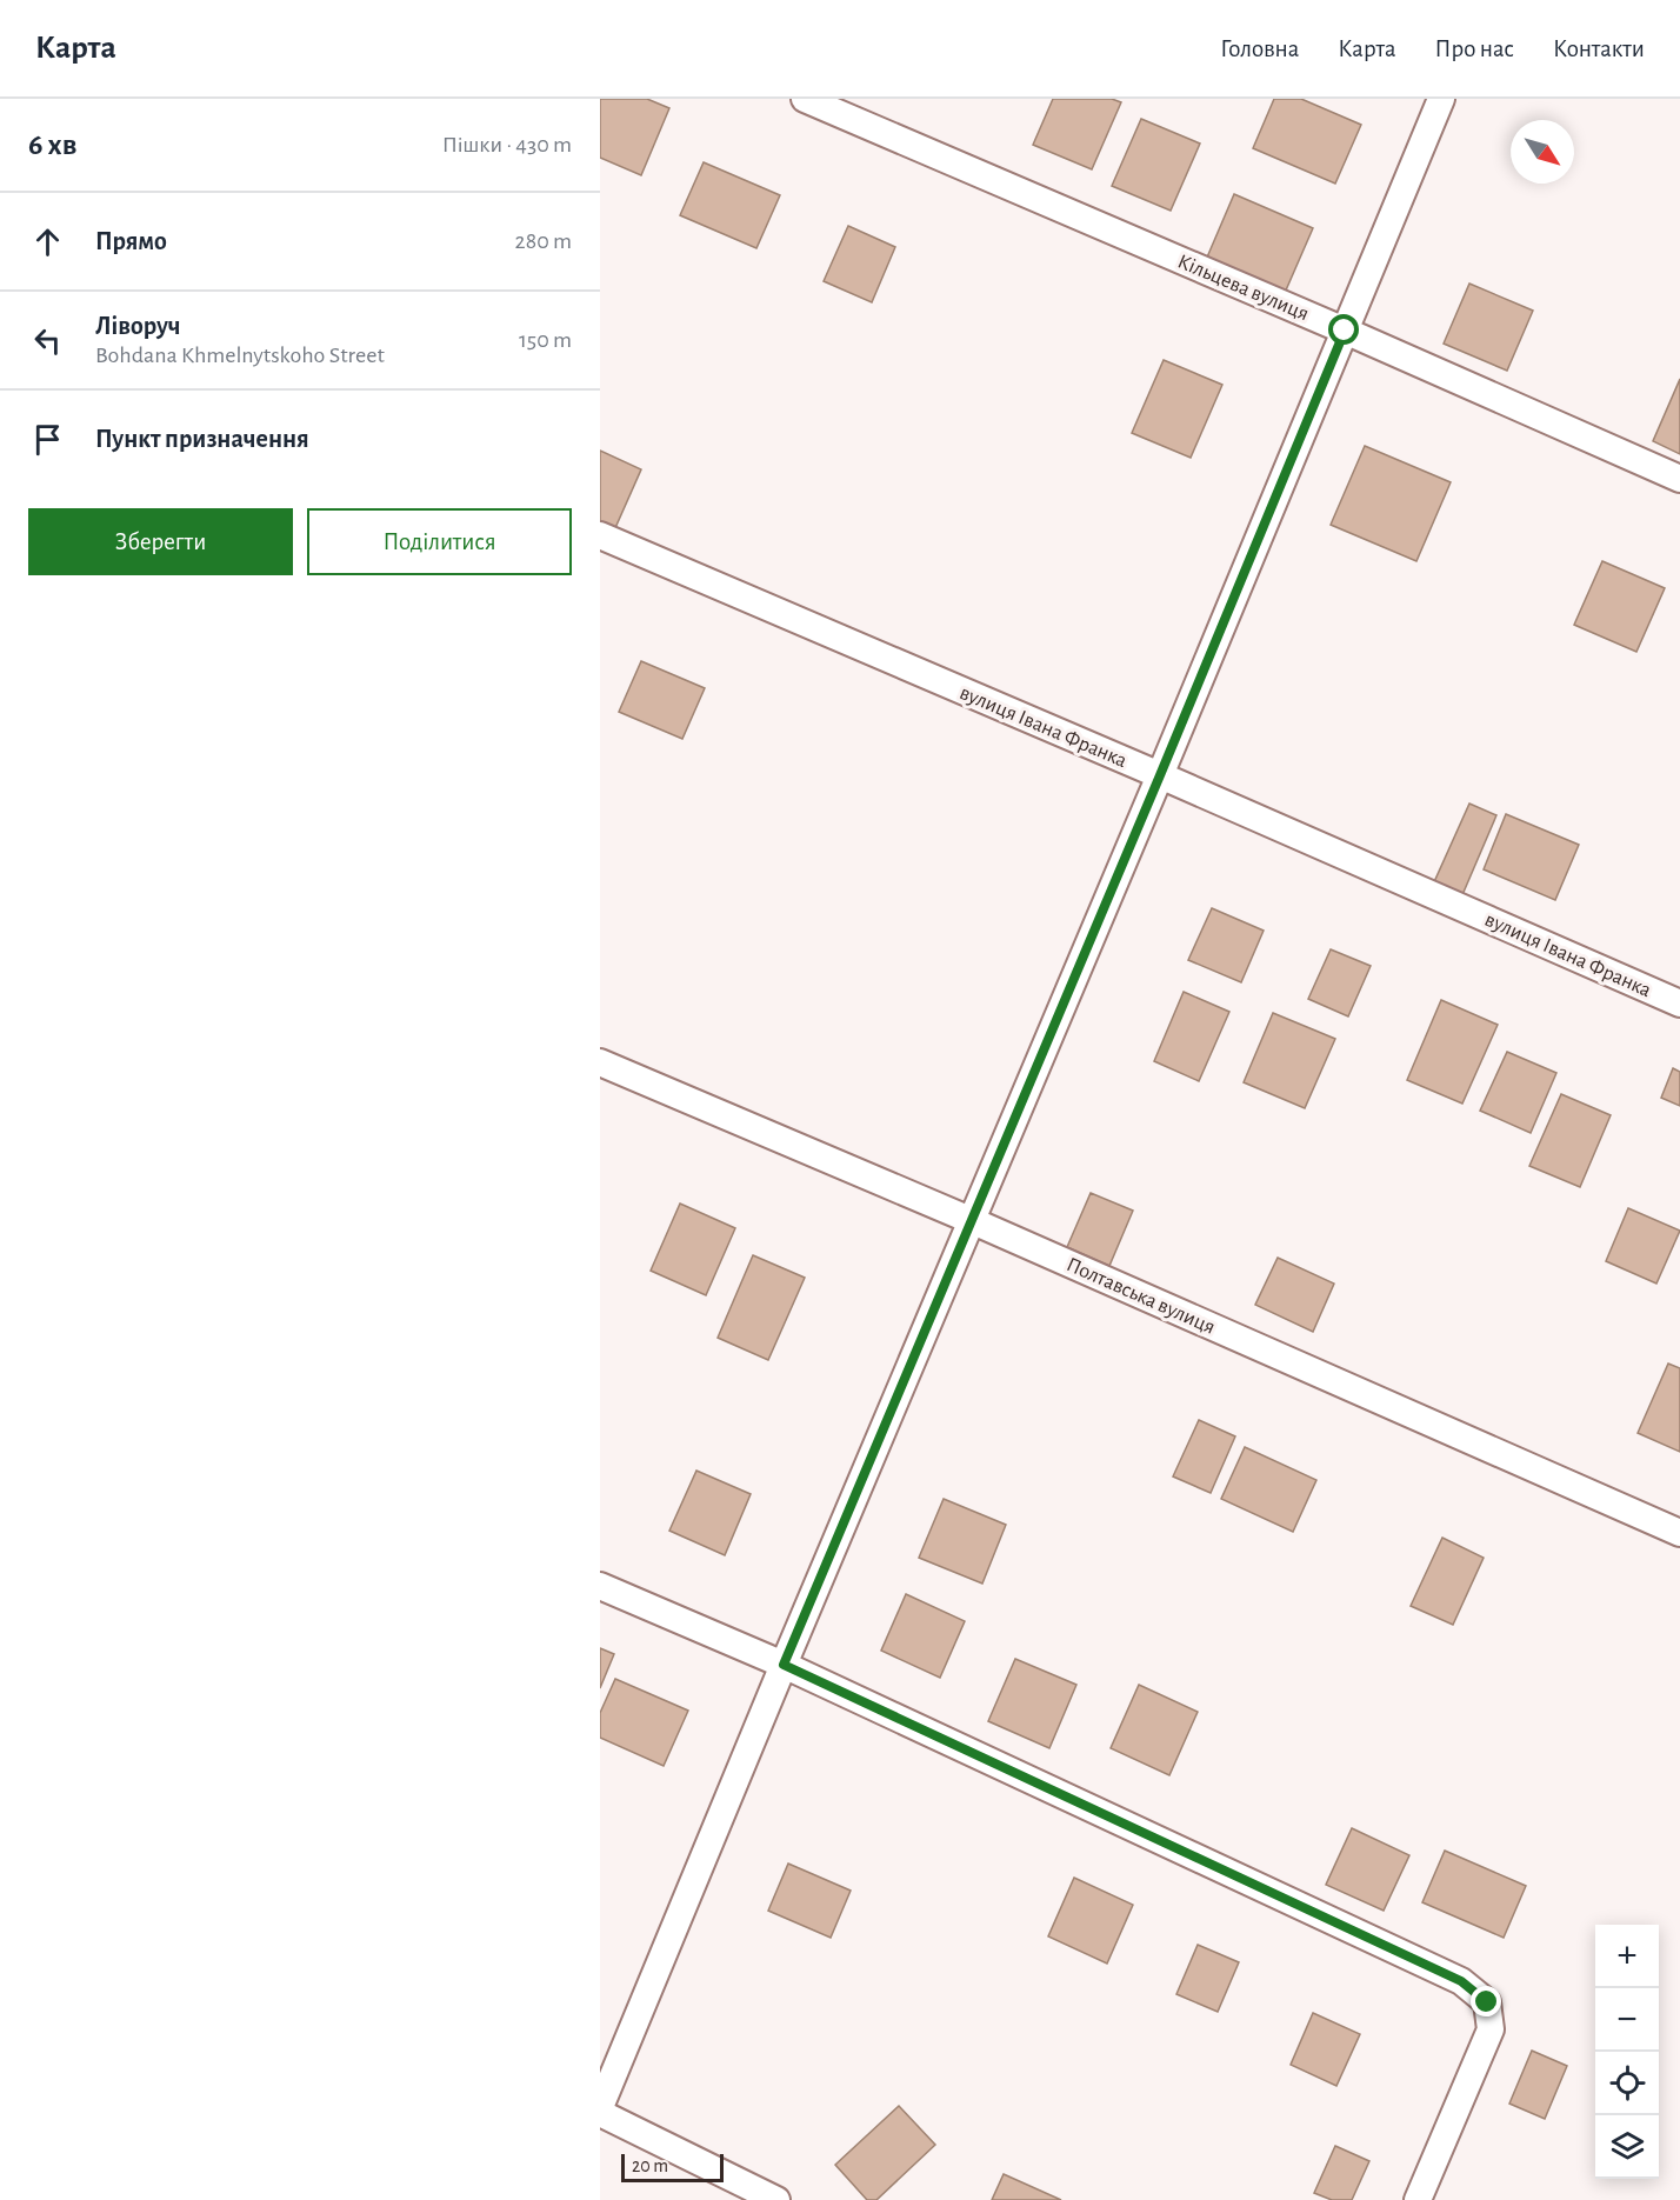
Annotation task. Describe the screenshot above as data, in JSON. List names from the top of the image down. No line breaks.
{"streets":{"street":["Кільцева вулиця","вулиця Івана Франка","Полтавська вулиця"]},"scale_bar":"20 m","north":"bottom right","page":{"header":"Карта","nav":["Головна","Карта","Про нас","Контакти"],"heading":["6 хв","Пішки · 430 m"],"list":[["Прямо","280 m"],["Ліворуч","Bohdana Khmelnytskoho Street","150 m"],"Пункт призначення"],"buttons":["Зберегти","Поділитися"],"map_buttons":["+","−"],"scale":"20 m"}}
